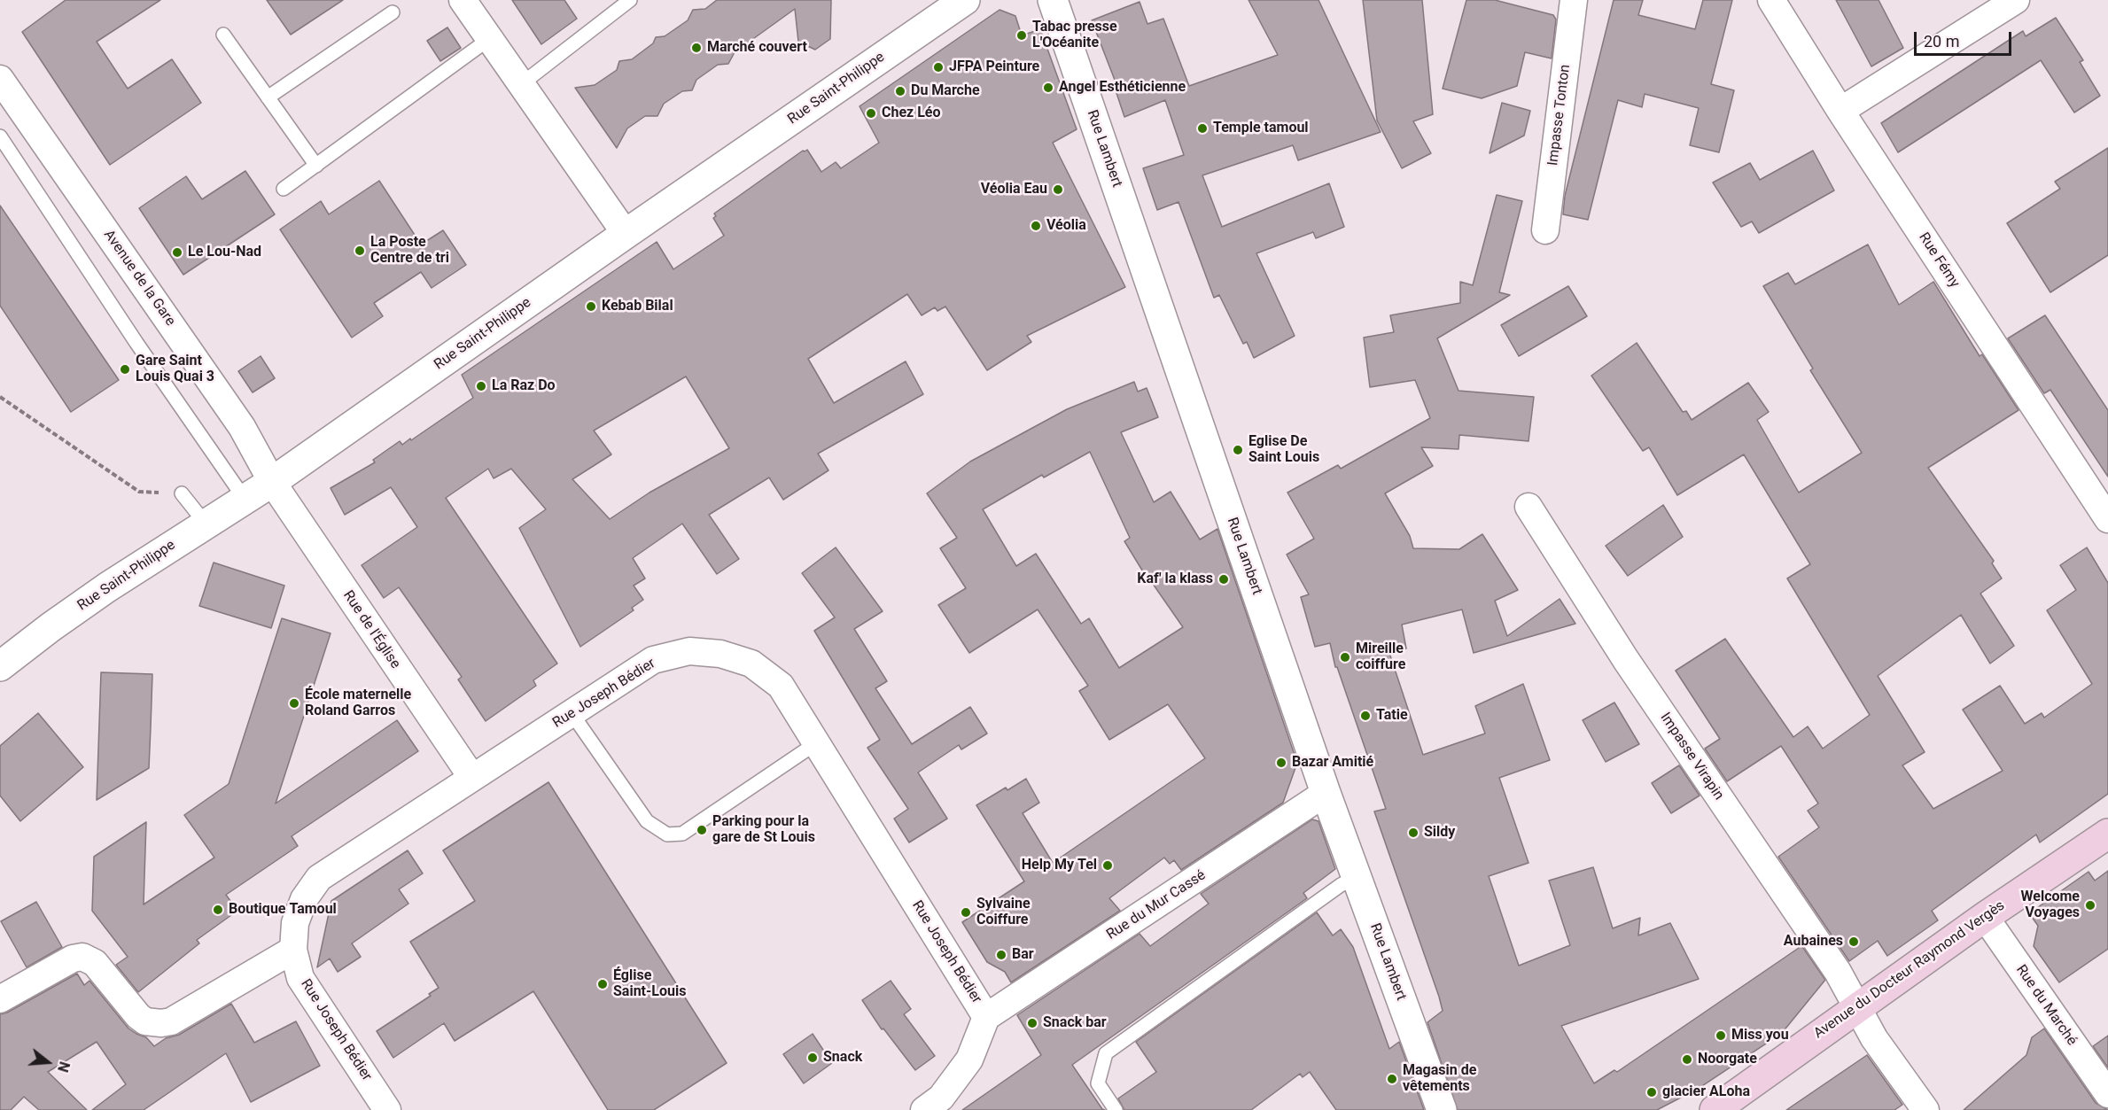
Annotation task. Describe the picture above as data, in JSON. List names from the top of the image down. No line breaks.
{"streets":{"main road":["Avenue du Docteur Raymond Vergès"],"street":["Rue Saint-Philippe","Impasse Tonton","Rue Lambert","Rue Fémy","Avenue de la Gare","Rue de l'Église","Rue Joseph Bédier","Impasse Virapin","Rue du Mur Cassé","Rue du Marché"]},"crossings":[["Rue Saint-Philippe","Avenue de la Gare"],["Rue Saint-Philippe","Rue de l'Église"],["Rue Lambert","Rue du Mur Cassé"],["Avenue de la Gare","Rue de l'Église"],["Rue de l'Église","Rue Joseph Bédier"],["Rue Joseph Bédier","Rue du Mur Cassé"],["Impasse Virapin","Avenue du Docteur Raymond Vergès"],["Avenue du Docteur Raymond Vergès","Rue du Marché"]],"places":["Tabac presse L'Océanite","Marché couvert","JFPA Peinture","Angel Esthéticienne","Du Marche","Chez Léo","Temple tamoul","Véolia Eau","Véolia","La Poste Centre de tri","Le Lou-Nad","Kebab Bilal","Gare Saint Louis Quai 3","La Raz Do","Eglise De Saint Louis","Kaf' la klass","Mireille coiffure","École maternelle Roland Garros","Tatie","Bazar Amitié","Parking pour la gare de St Louis","Sildy","Help My Tel","Welcome Voyages","Boutique Tamoul","Sylvaine Coiffure","Aubaines","Bar","Église Saint-Louis","Snack bar","Miss you","Snack","Noorgate","Magasin de vêtements","glacier ALoha"],"scale_bar":"20 m","north":"right"}
